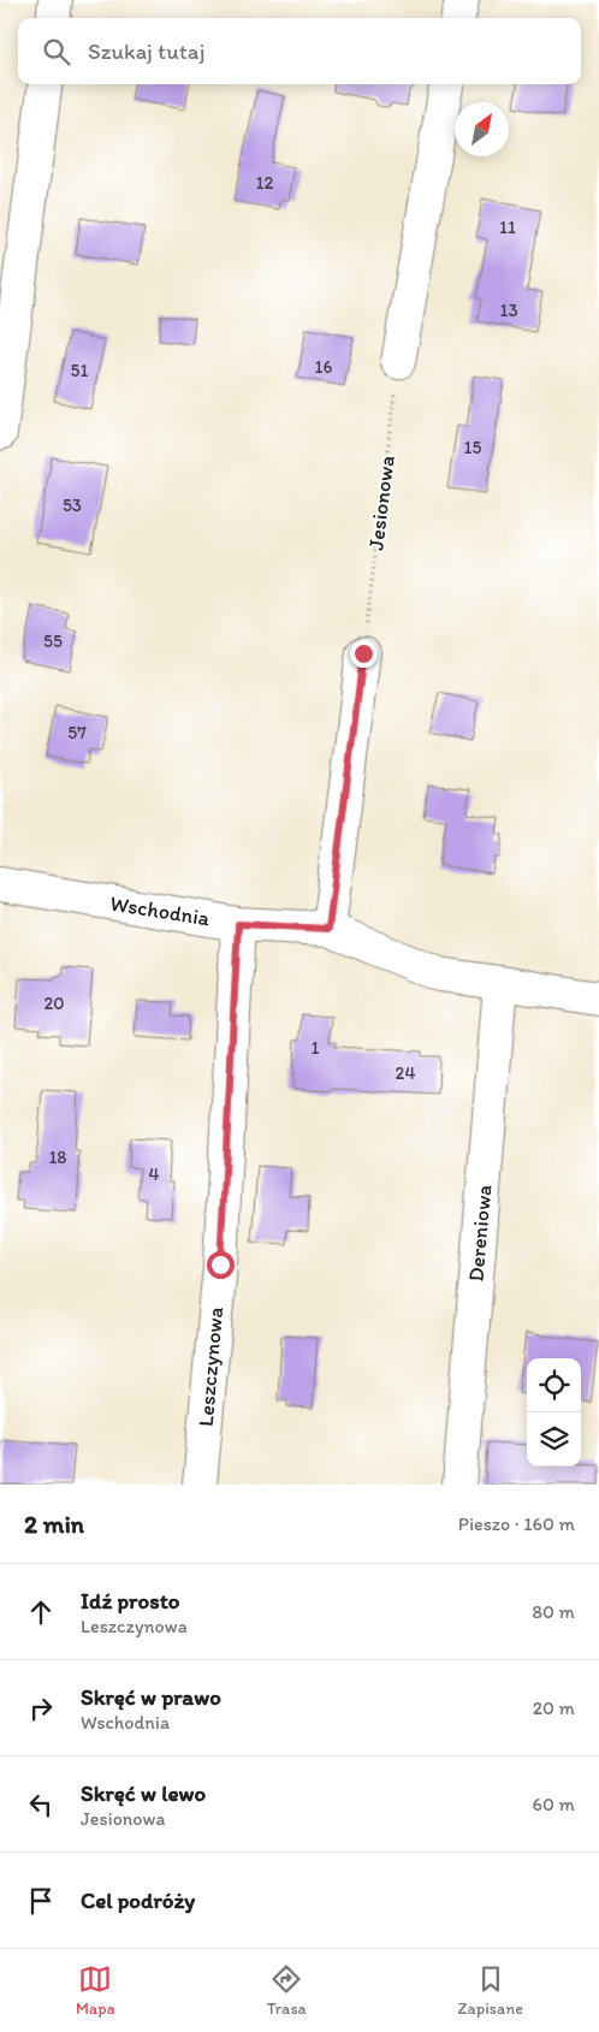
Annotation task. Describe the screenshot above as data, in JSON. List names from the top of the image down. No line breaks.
{"streets":{"street":["Wschodnia","Dereniowa","Leszczynowa"],"path":["Jesionowa"]},"crossings":[["Wschodnia","Dereniowa"],["Wschodnia","Leszczynowa"]],"house_numbers":["12","11","13","16","51","15","53","55","57","20","1","24","18","4"],"north":"top right","page":{"search":"Szukaj tutaj","heading":["2 min","Pieszo · 160 m"],"list":[["Idź prosto","Leszczynowa","80 m"],["Skręć w prawo","Wschodnia","20 m"],["Skręć w lewo","Jesionowa","60 m"],"Cel podróży"],"nav":["Mapa","Trasa","Zapisane"]}}
